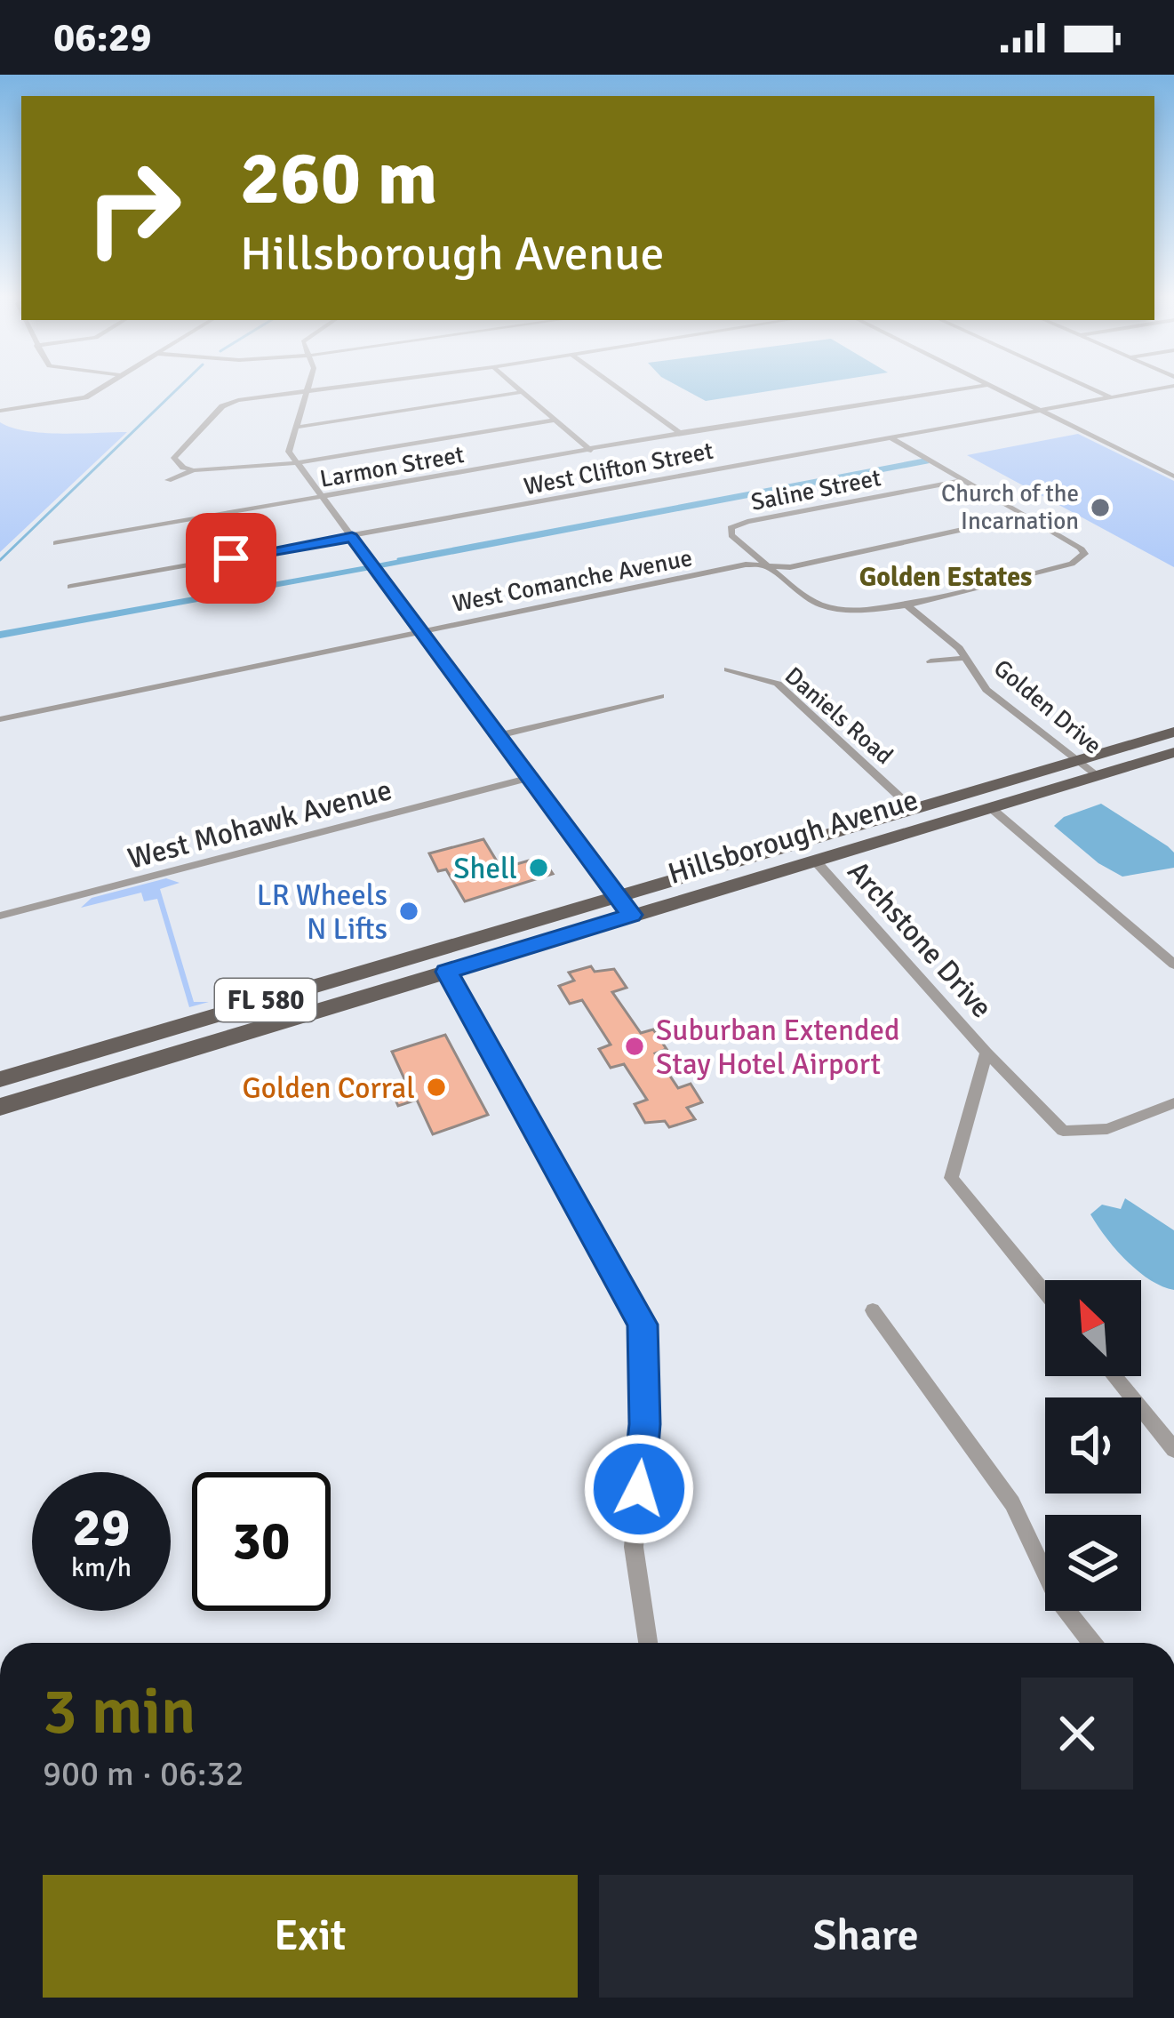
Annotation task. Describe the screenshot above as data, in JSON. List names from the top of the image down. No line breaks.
{"streets":{"main road":["Hillsborough Avenue","FL 580"],"street":["Larmon Street","West Clifton Street","Saline Street","West Comanche Avenue","Golden Drive","Daniels Road","West Mohawk Avenue","Archstone Drive"]},"crossings":[["Saline Street","West Comanche Avenue"],["Golden Drive","Hillsborough Avenue"],["Daniels Road","Hillsborough Avenue"],["Hillsborough Avenue","Archstone Drive"]],"districts":["Golden Estates"],"places":["Church of the Incarnation","Shell","LR Wheels N Lifts","Suburban Extended Stay Hotel Airport","Golden Corral"],"north":"top left","page":{"status":"06:29","turn":["260 m","Hillsborough Avenue"],"speed":"29 km/h","limit":"30","heading":["3 min","900 m · 06:32"],"buttons":["Exit","Share"]}}
